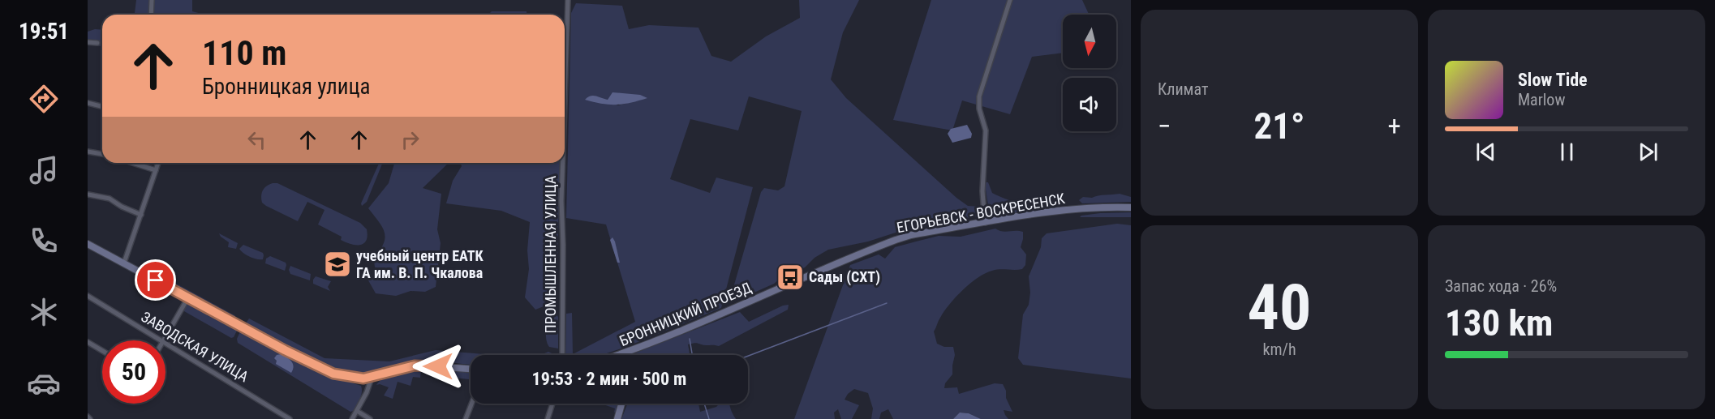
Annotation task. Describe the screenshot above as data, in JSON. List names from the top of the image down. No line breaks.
{"streets":{"main road":["ЕГОРЬЕВСК - ВОСКРЕСЕНСК","БРОННИЦКИЙ ПРОЕЗД"],"street":["ПРОМЫШЛЕННАЯ УЛИЦА","ЗАВОДСКАЯ УЛИЦА"]},"crossings":[["ЕГОРЬЕВСК - ВОСКРЕСЕНСК","БРОННИЦКИЙ ПРОЕЗД"]],"places":{"school or university":["учебный центр ЕАТК ГА им. В. П. Чкалова"],"bus stop":["Сады (СХТ)"]},"north":"bottom","page":{"tabs":"19:51","tile":["Климат",["40","km/h"],["Запас хода · 26%","130 km"]],"turn":["110 m","Бронницкая улица"],"song":["Slow Tide","Marlow"],"heat":["−","21°","+"],"limit":"50","trip":"19:53 · 2 мин · 500 m"}}
